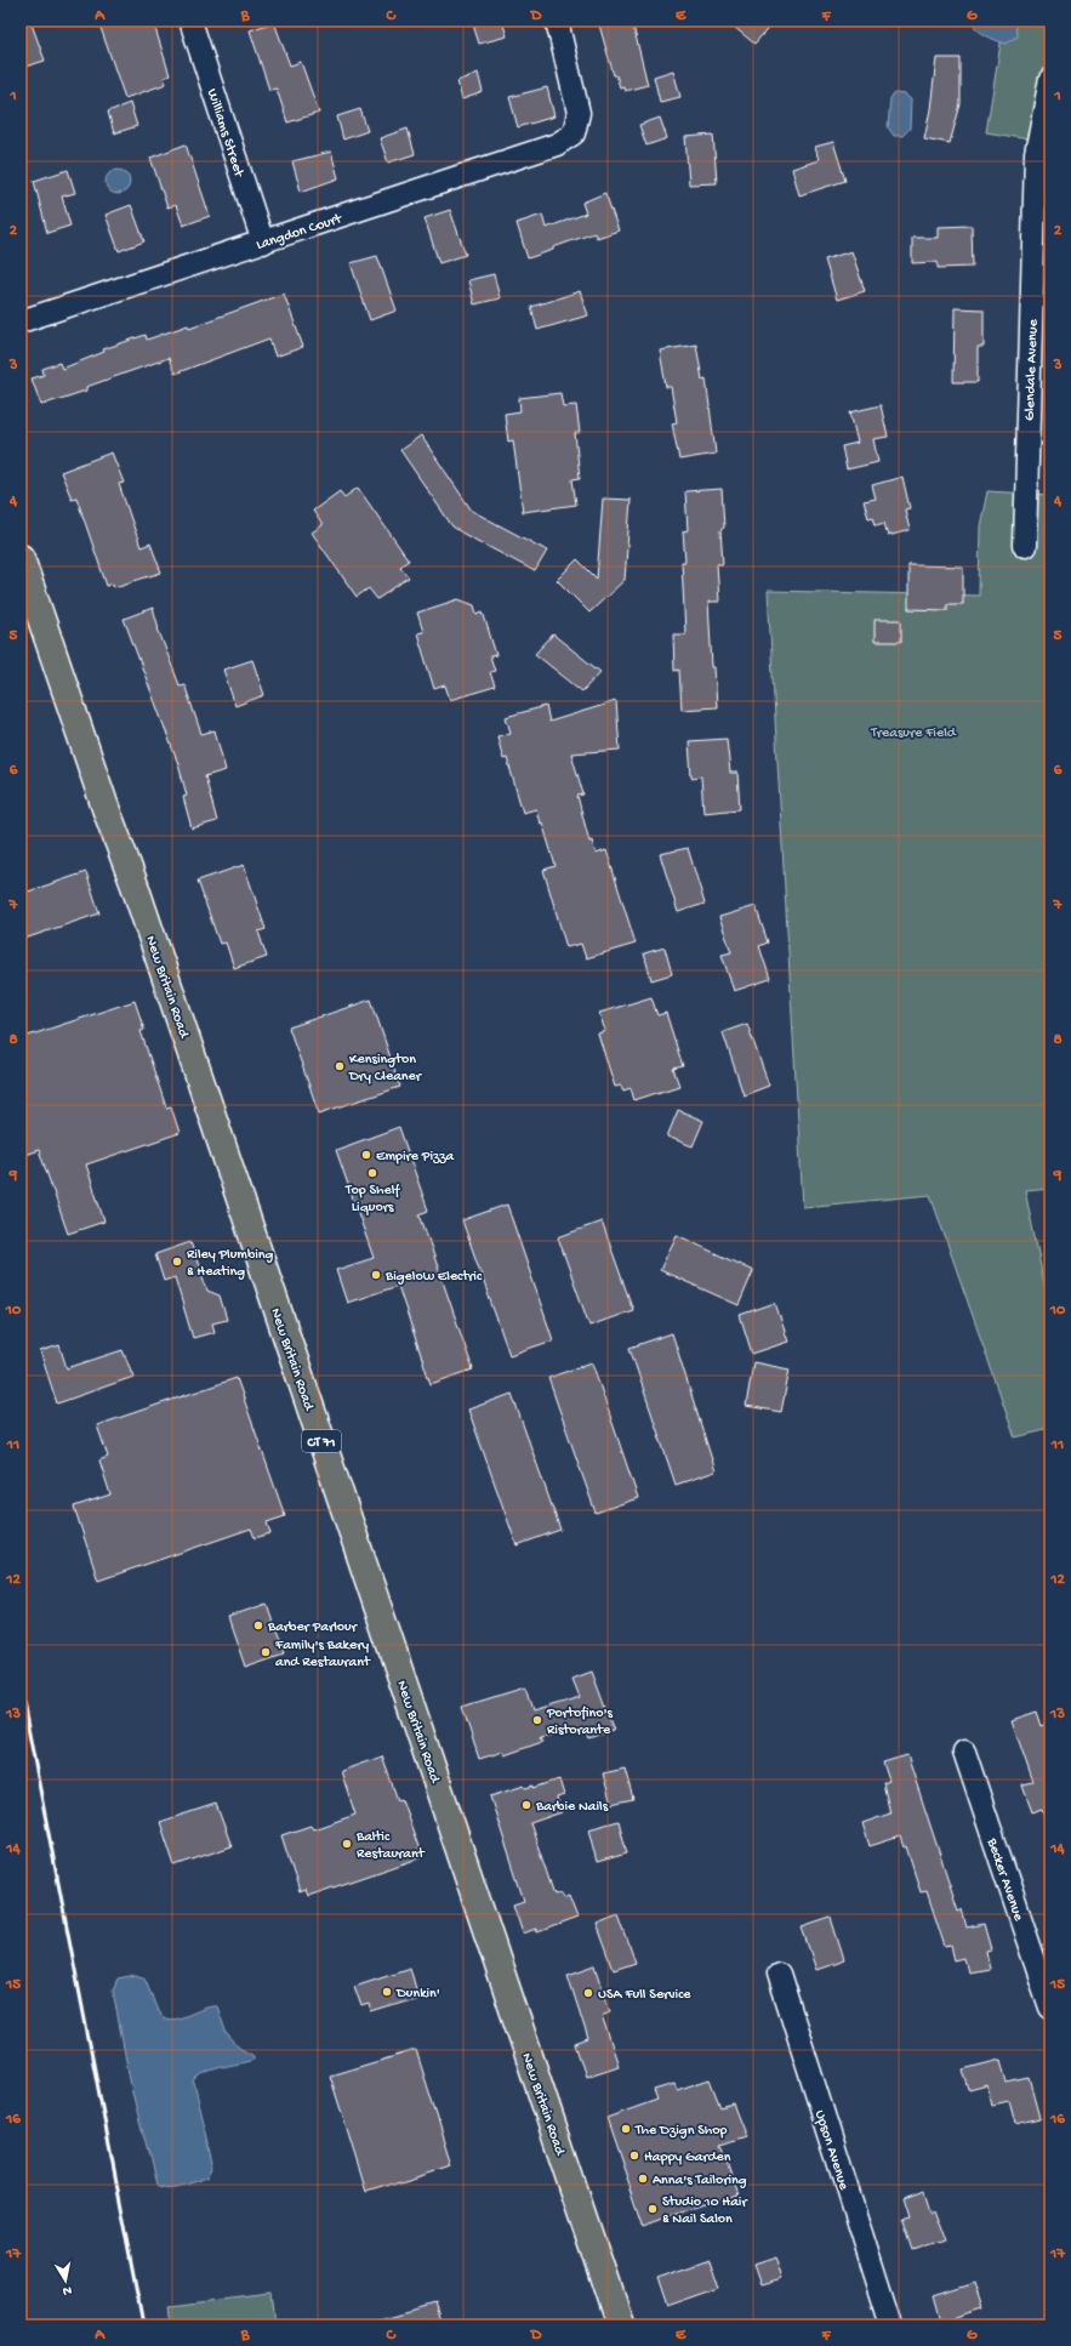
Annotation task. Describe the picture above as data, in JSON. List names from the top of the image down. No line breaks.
{"streets":{"main road":["New Britain Road","CT 71"],"street":["Williams Street","Langdon Court","Glendale Avenue","Becker Avenue","Upson Avenue"]},"crossings":[["Williams Street","Langdon Court"]],"parks":["Treasure Field"],"places":["Kensington Dry Cleaner","Empire Pizza","Top Shelf Liquors","Riley Plumbing & Heating","Bigelow Electric","Barber Parlour","Family's Bakery and Restaurant","Portofino's Ristorante","Barbie Nails","Baltic Restaurant","Dunkin'","USA Full Service","The Dzign Shop","Happy Garden","Anna's Tailoring","Studio 10 Hair & Nail Salon"],"north":"bottom","grid":{"columns":["A","B","C","D","E","F","G"],"rows":["1","2","3","4","5","6","7","8","9","10","11","12","13","14","15","16","17"]}}
